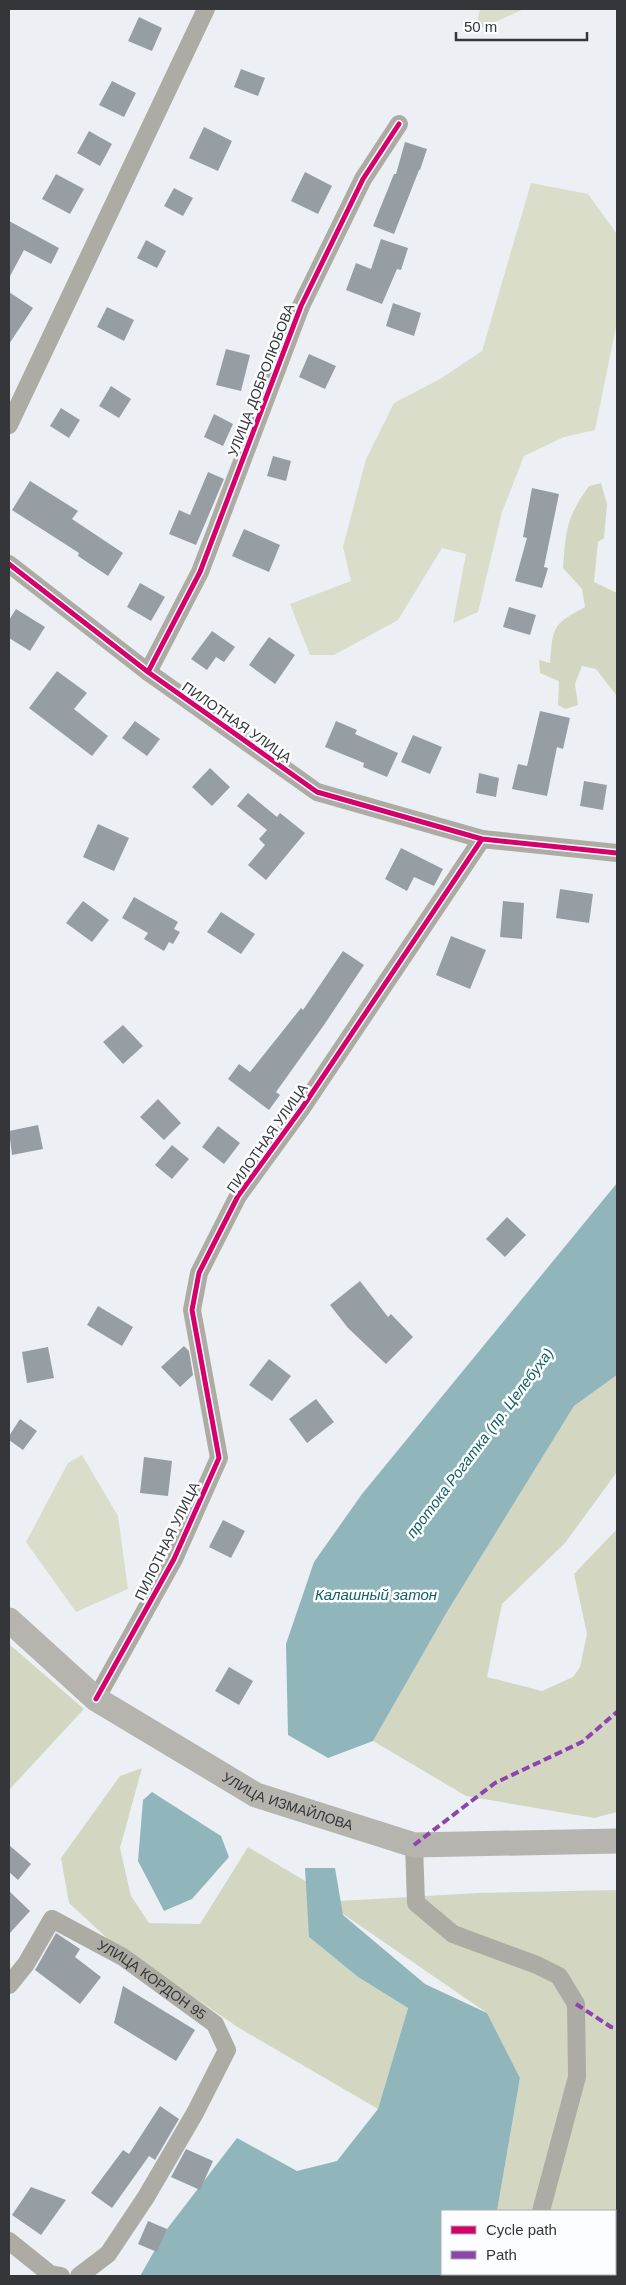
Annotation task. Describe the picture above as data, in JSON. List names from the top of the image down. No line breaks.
{"streets":{"main road":["УЛИЦА ИЗМАЙЛОВА"],"street":["УЛИЦА ДОБРОЛЮБОВА","ПИЛОТНАЯ УЛИЦА","УЛИЦА КОРДОН 95"]},"crossings":[["УЛИЦА ДОБРОЛЮБОВА","ПИЛОТНАЯ УЛИЦА"],["ПИЛОТНАЯ УЛИЦА","УЛИЦА ИЗМАЙЛОВА"]],"water":["протока Рогатка (пр. Целебуха)","Калашный затон"],"legend":["Cycle path","Path"],"scale_bar":"50 m"}
